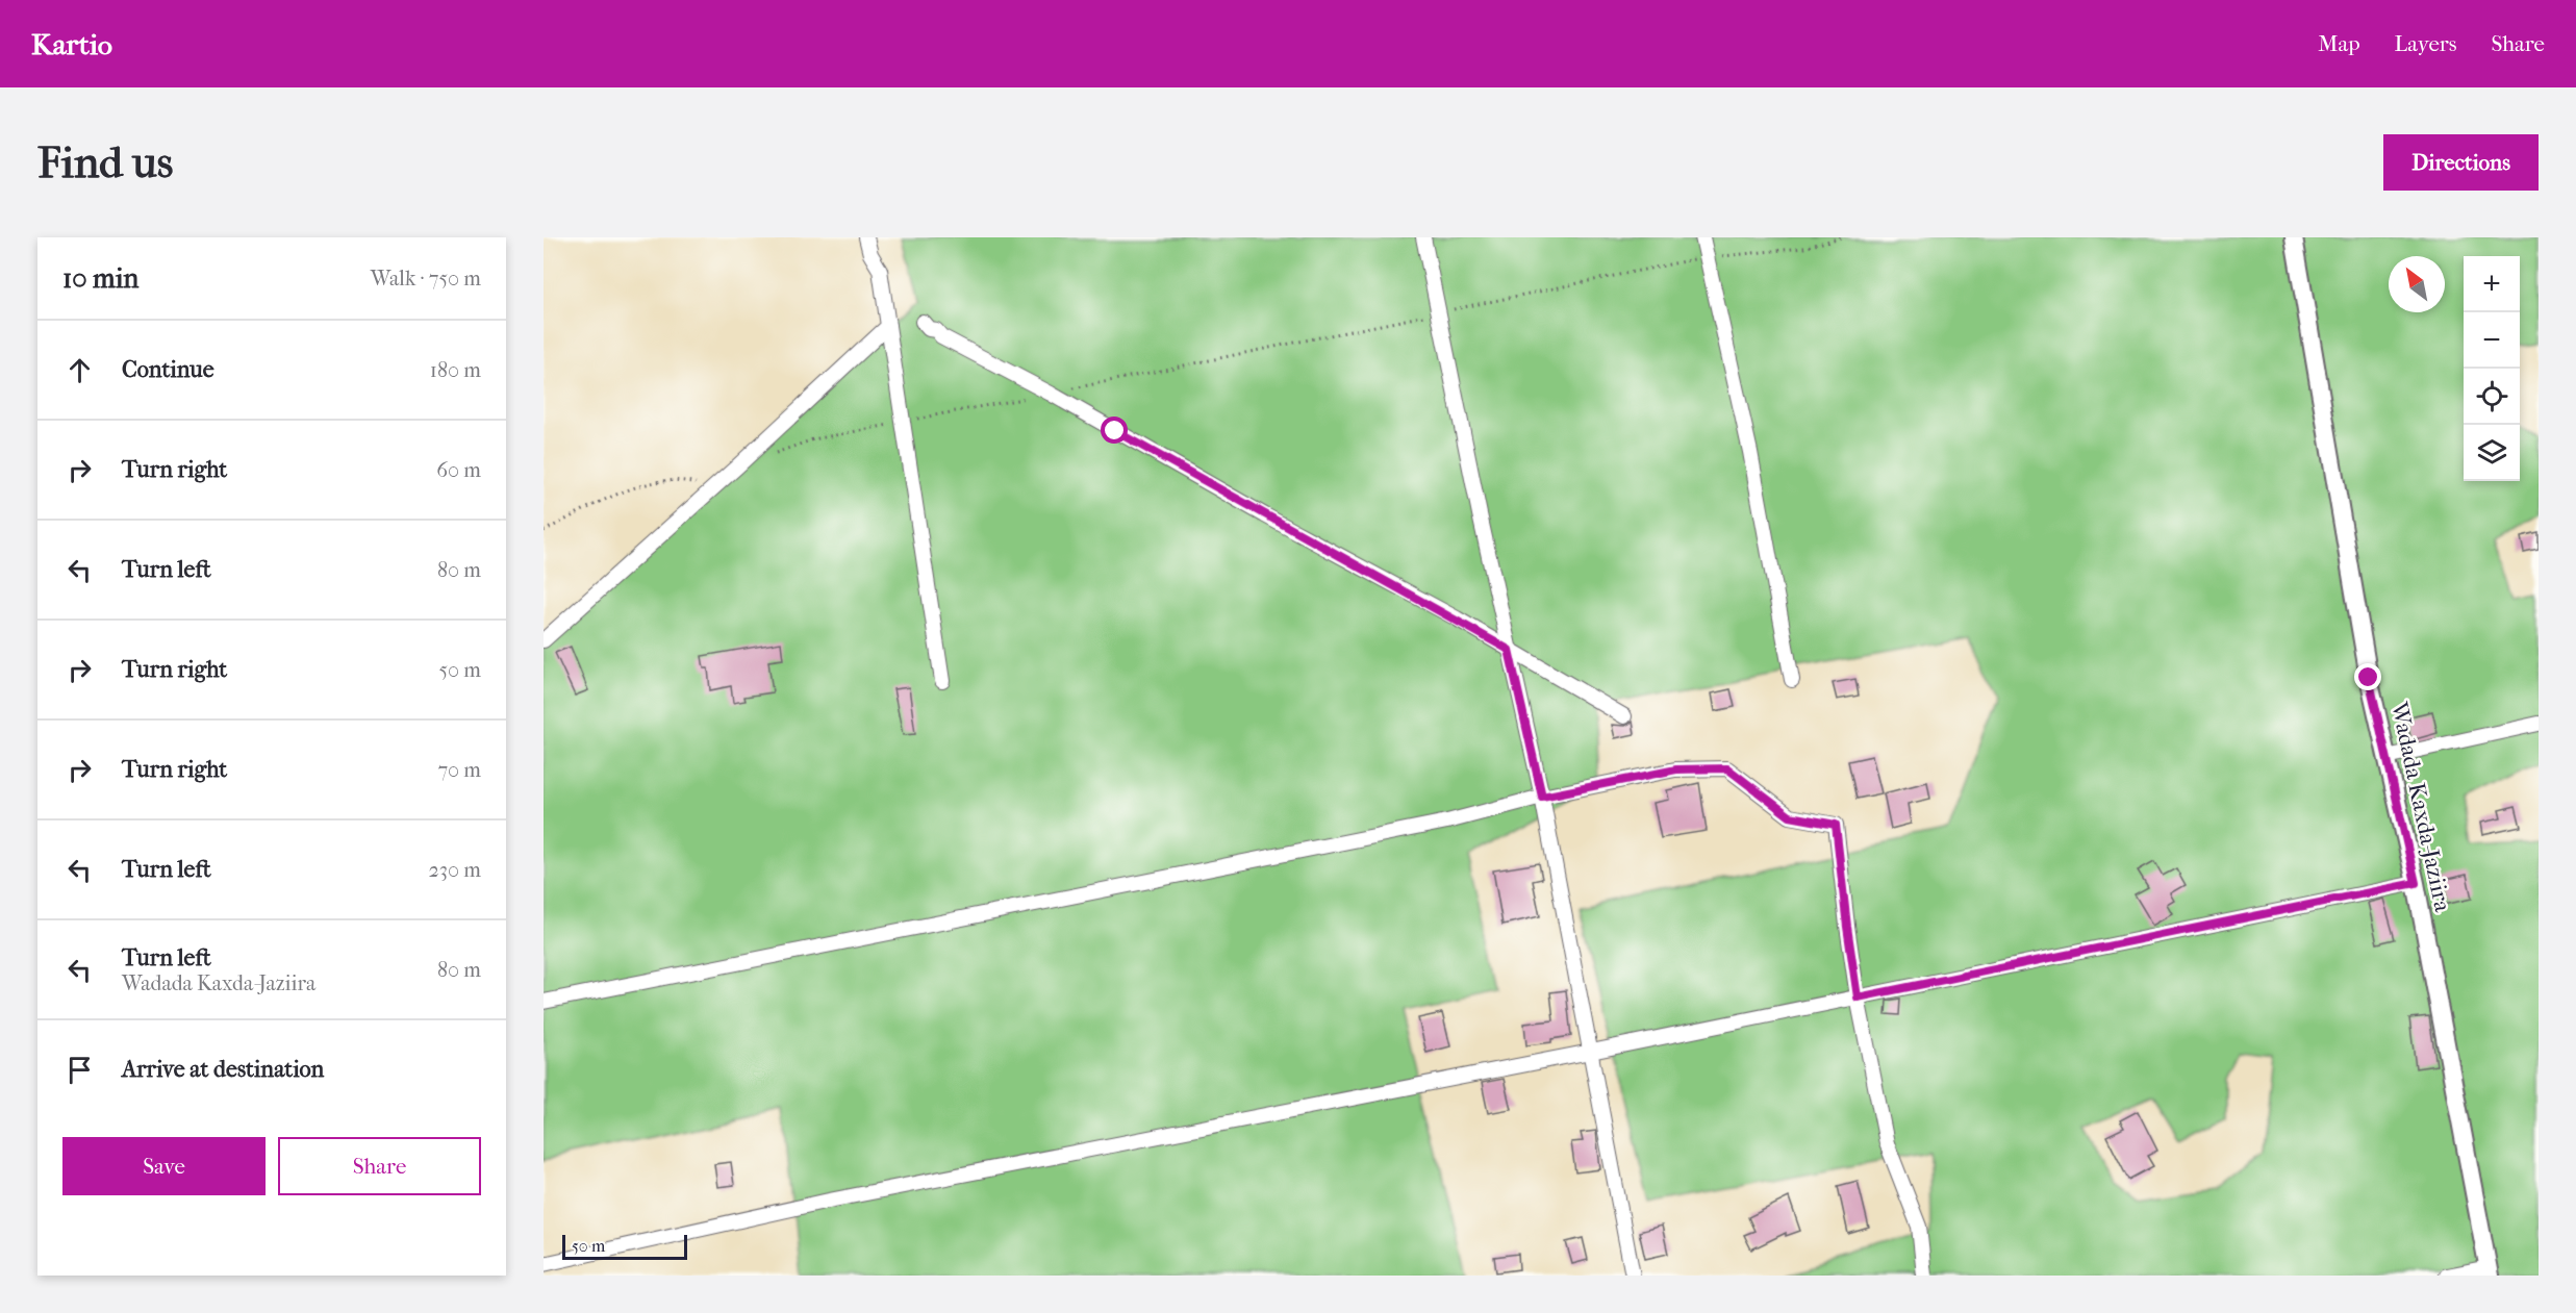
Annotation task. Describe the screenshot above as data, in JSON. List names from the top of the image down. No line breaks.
{"streets":{"street":["Wadada Kaxda-Jaziira"]},"scale_bar":"50 m","north":"top left","page":{"header":"Kartio","nav":["Map","Layers","Share"],"buttons":["Directions",["Save","Share"]],"title":"Find us","heading":["10 min","Walk · 750 m"],"map_buttons":["+","−"],"list":[["Continue","180 m"],["Turn right","60 m"],["Turn left","80 m"],["Turn right","50 m"],["Turn right","70 m"],["Turn left","230 m"],["Turn left","Wadada Kaxda-Jaziira","80 m"],"Arrive at destination"],"scale":"50 m"}}
